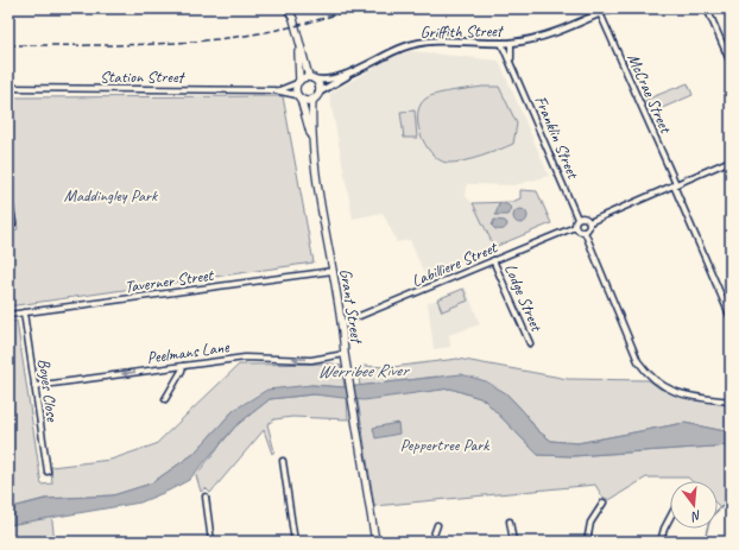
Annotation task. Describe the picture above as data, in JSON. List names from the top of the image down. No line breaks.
{"streets":{"main road":["Grant Street"],"street":["Griffith Street","Station Street","McCrae Street","Franklin Street","Labilliere Street","Taverner Street","Lodge Street","Peelmans Lane","Boyes Close"]},"crossings":[["Griffith Street","Station Street"],["Griffith Street","McCrae Street"],["Griffith Street","Franklin Street"],["Griffith Street","Grant Street"],["Station Street","Grant Street"],["Franklin Street","Labilliere Street"],["Labilliere Street","Lodge Street"],["Labilliere Street","Grant Street"],["Taverner Street","Grant Street"],["Taverner Street","Boyes Close"],["Grant Street","Peelmans Lane"],["Peelmans Lane","Boyes Close"]],"one_way":["Peelmans Lane"],"water":["Werribee River"],"parks":["Maddingley Park","Peppertree Park"],"north":"bottom"}
